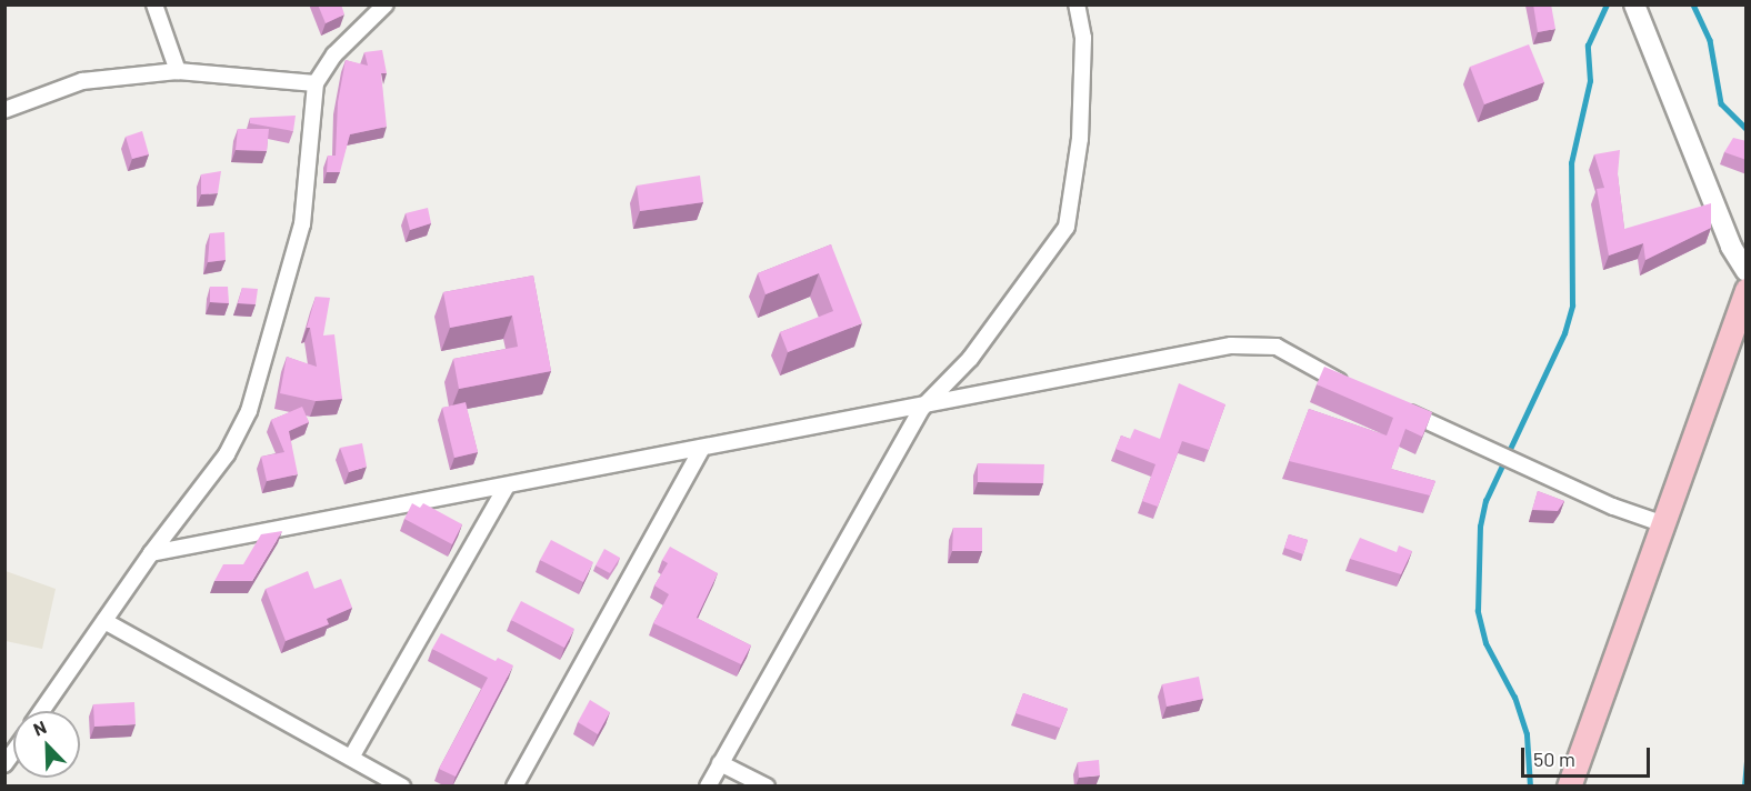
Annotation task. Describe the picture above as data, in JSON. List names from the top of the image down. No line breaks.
{"scale_bar":"50 m","north":"top left"}
